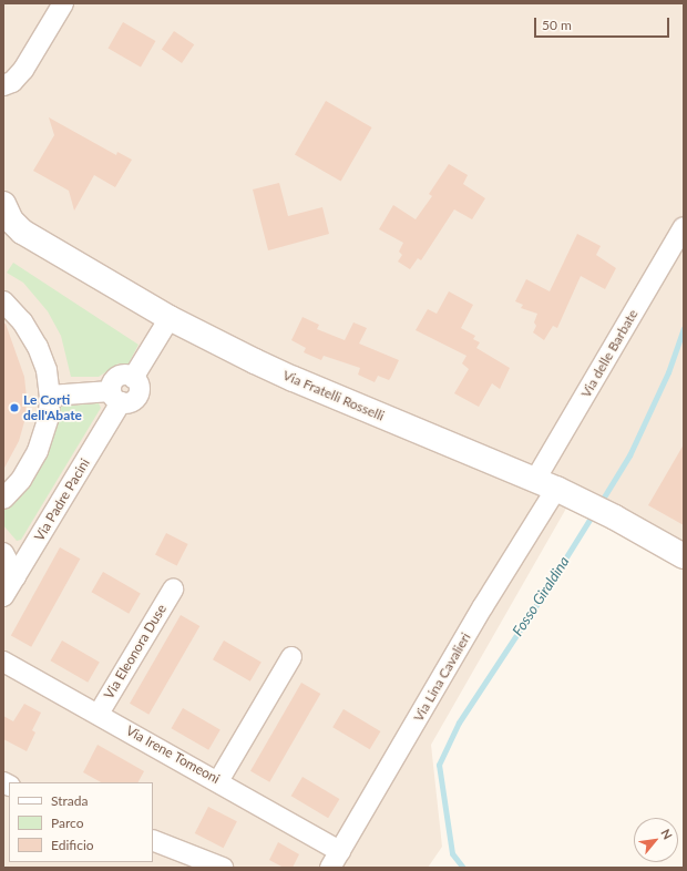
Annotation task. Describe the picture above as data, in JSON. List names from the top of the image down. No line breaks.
{"streets":{"street":["Via delle Barbate","Via Fratelli Rosselli","Via Padre Pacini","Via Eleonora Duse","Via Lina Cavalieri","Via Irene Tomeoni"]},"crossings":[["Via delle Barbate","Via Fratelli Rosselli"],["Via delle Barbate","Via Lina Cavalieri"],["Via Fratelli Rosselli","Via Padre Pacini"],["Via Fratelli Rosselli","Via Lina Cavalieri"],["Via Eleonora Duse","Via Irene Tomeoni"],["Via Lina Cavalieri","Via Irene Tomeoni"]],"water":["Fosso Giraldina"],"places":["Le Corti dell'Abate"],"legend":["Strada","Parco","Edificio"],"scale_bar":"50 m","north":"top right"}
